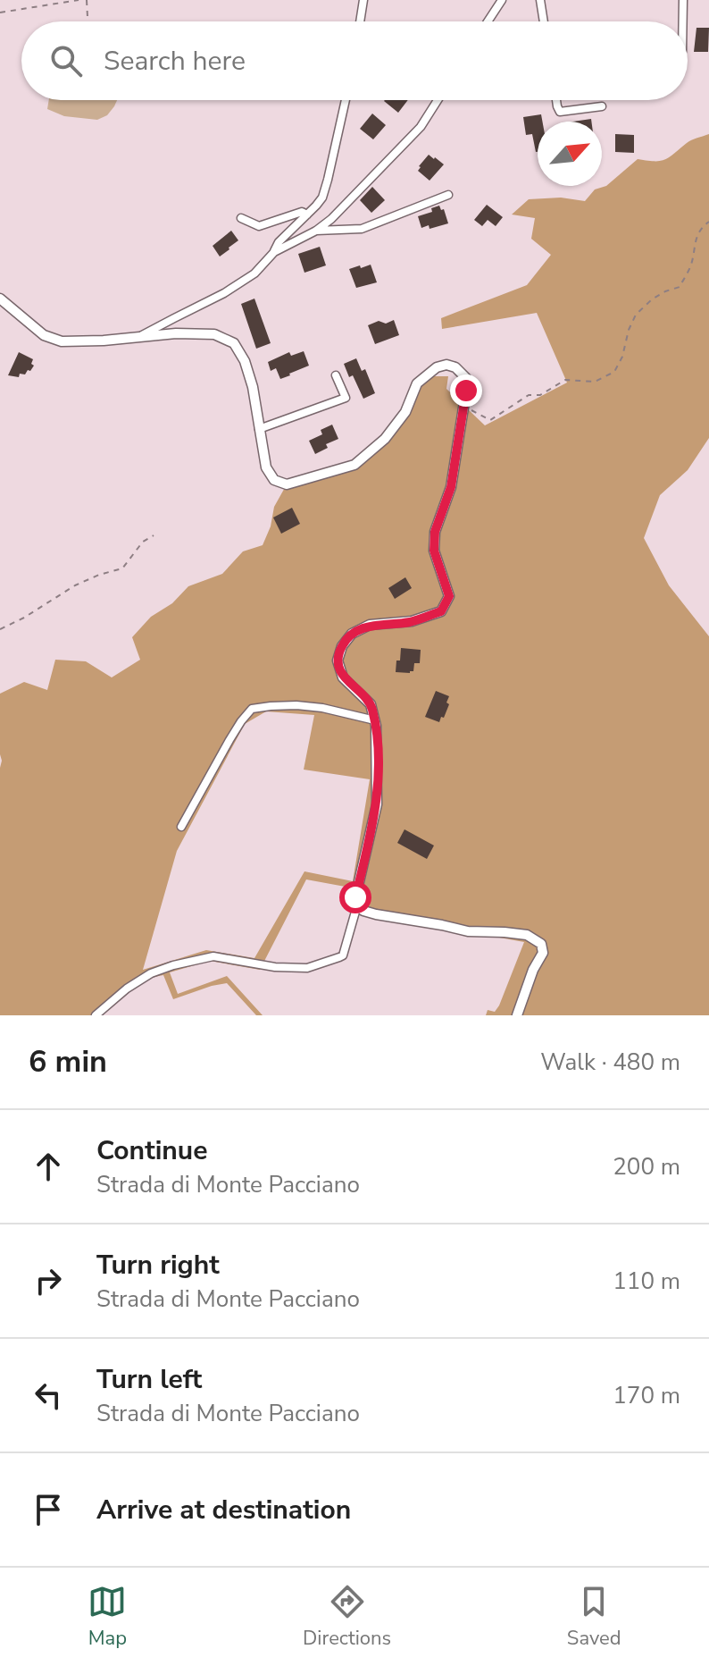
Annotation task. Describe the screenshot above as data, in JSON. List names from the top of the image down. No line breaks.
{"north":"top right","page":{"search":"Search here","heading":["6 min","Walk · 480 m"],"list":[["Continue","Strada di Monte Pacciano","200 m"],["Turn right","Strada di Monte Pacciano","110 m"],["Turn left","Strada di Monte Pacciano","170 m"],"Arrive at destination"],"nav":["Map","Directions","Saved"]}}
